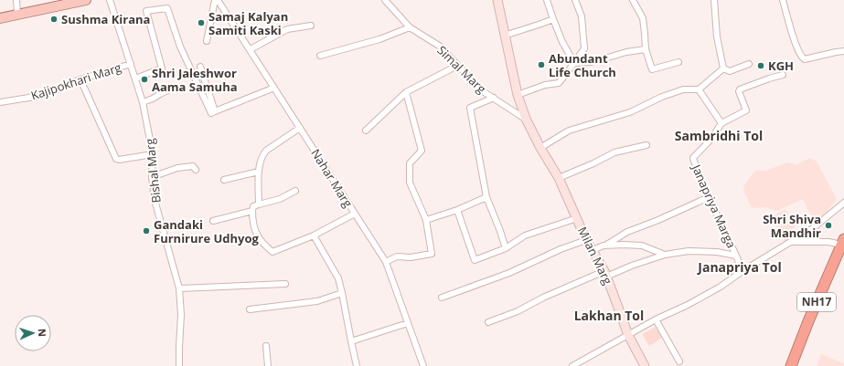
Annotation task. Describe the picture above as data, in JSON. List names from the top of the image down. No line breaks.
{"streets":{"highway":["NH17"],"main road":["Milan Marg"],"street":["Simal Marg","Kajipokhari Marg","Bishal Marg","Nahar Marg","Janapriya Marga"]},"crossings":[["Simal Marg","Milan Marg"],["Kajipokhari Marg","Bishal Marg"]],"districts":["Sambridhi Tol","Janapriya Tol","Lakhan Tol"],"places":["Sushma Kirana","Samaj Kalyan Samiti Kaski","Abundant Life Church","KGH","Shri Jaleshwor Aama Samuha","Shri Shiva Mandhir","Gandaki Furnirure Udhyog"],"north":"right"}
